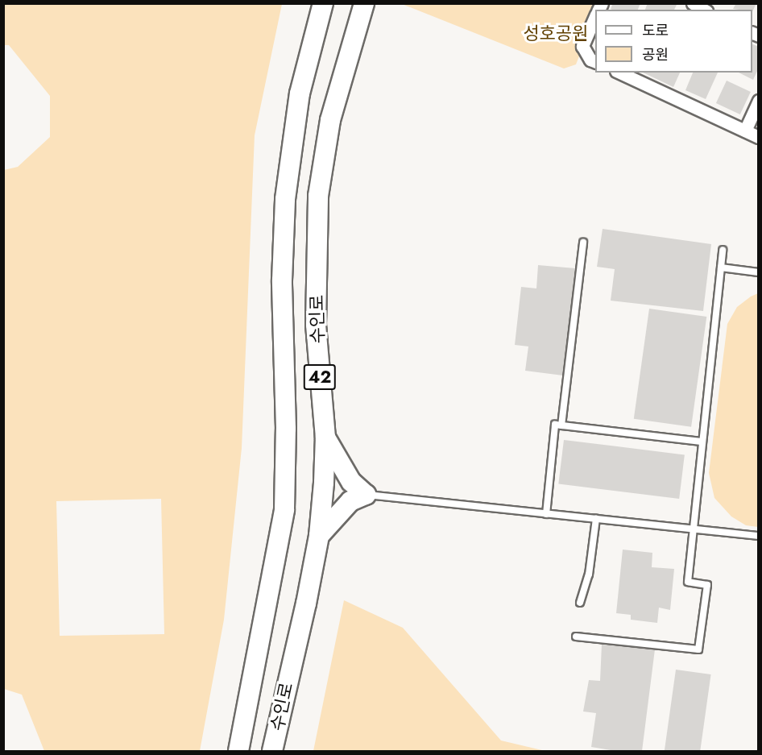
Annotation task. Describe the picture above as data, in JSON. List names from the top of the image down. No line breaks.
{"streets":{"highway":["수인로","42"]},"parks":["성호공원"],"legend":["도로","공원"]}
